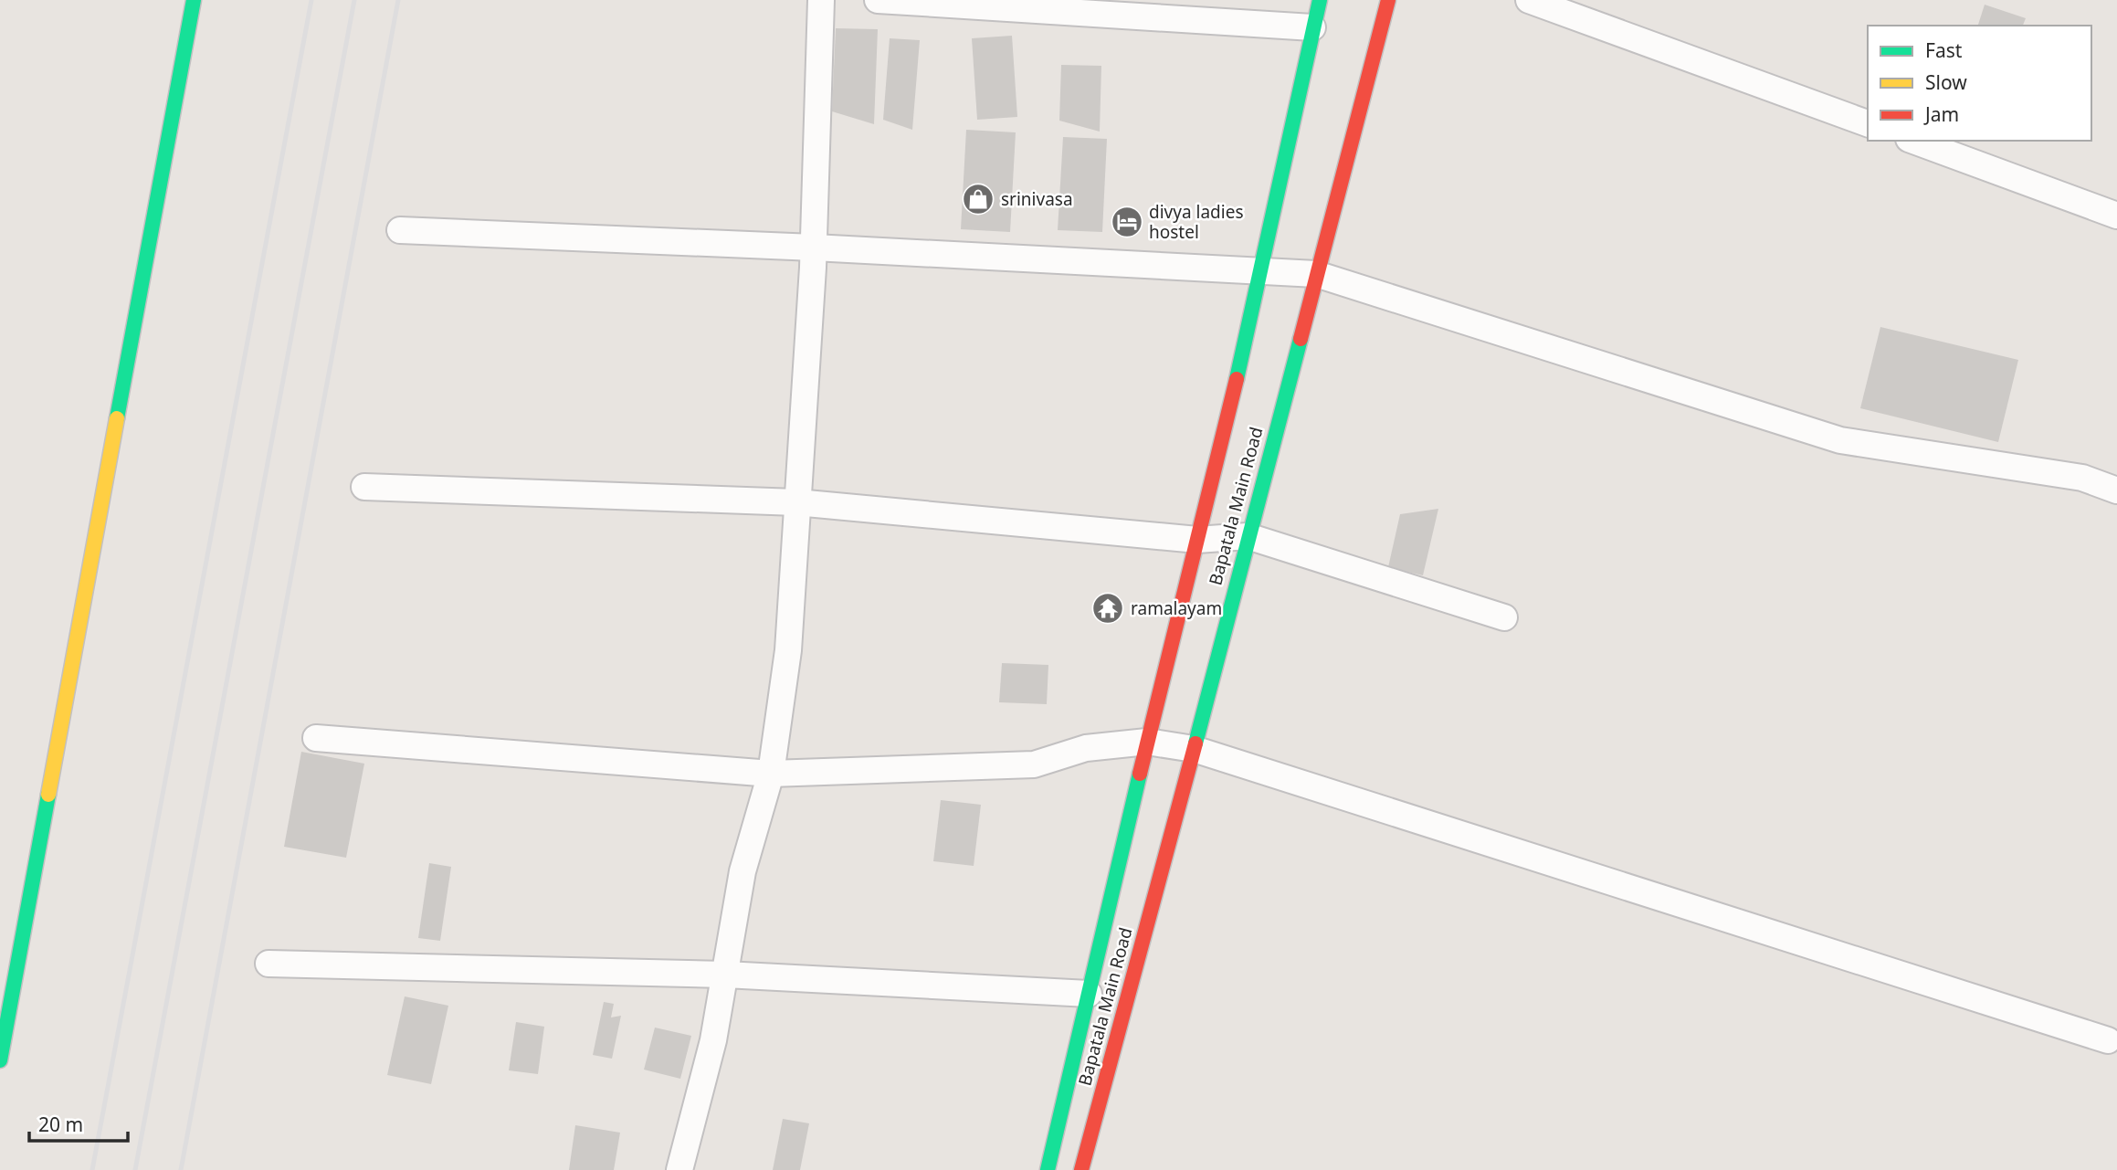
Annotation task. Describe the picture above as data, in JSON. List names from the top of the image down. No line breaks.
{"streets":{"main road":["Bapatala Main Road"]},"places":{"shop":["srinivasa"],"hotel":["divya ladies hostel"],"temple":["ramalayam"]},"legend":["Fast","Slow","Jam"],"scale_bar":"20 m"}
